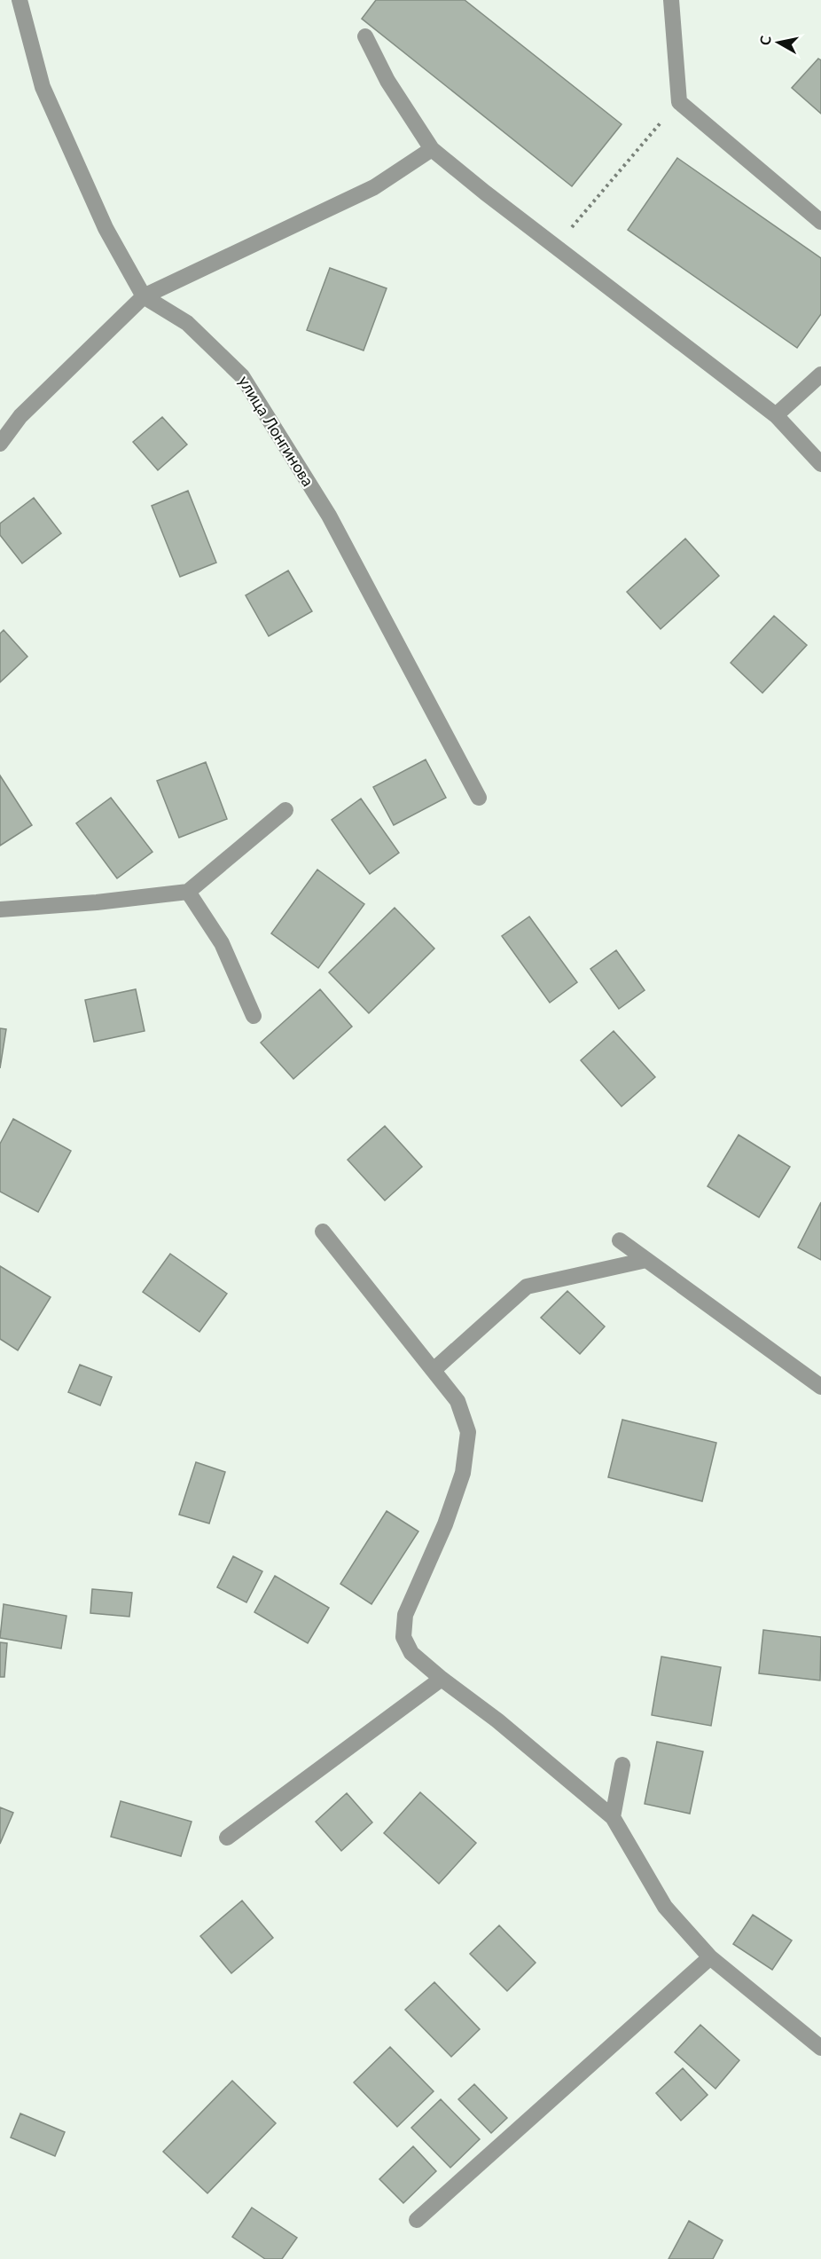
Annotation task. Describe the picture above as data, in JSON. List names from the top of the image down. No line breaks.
{"streets":{"street":["улица Лонгинова"]},"north":"left"}
